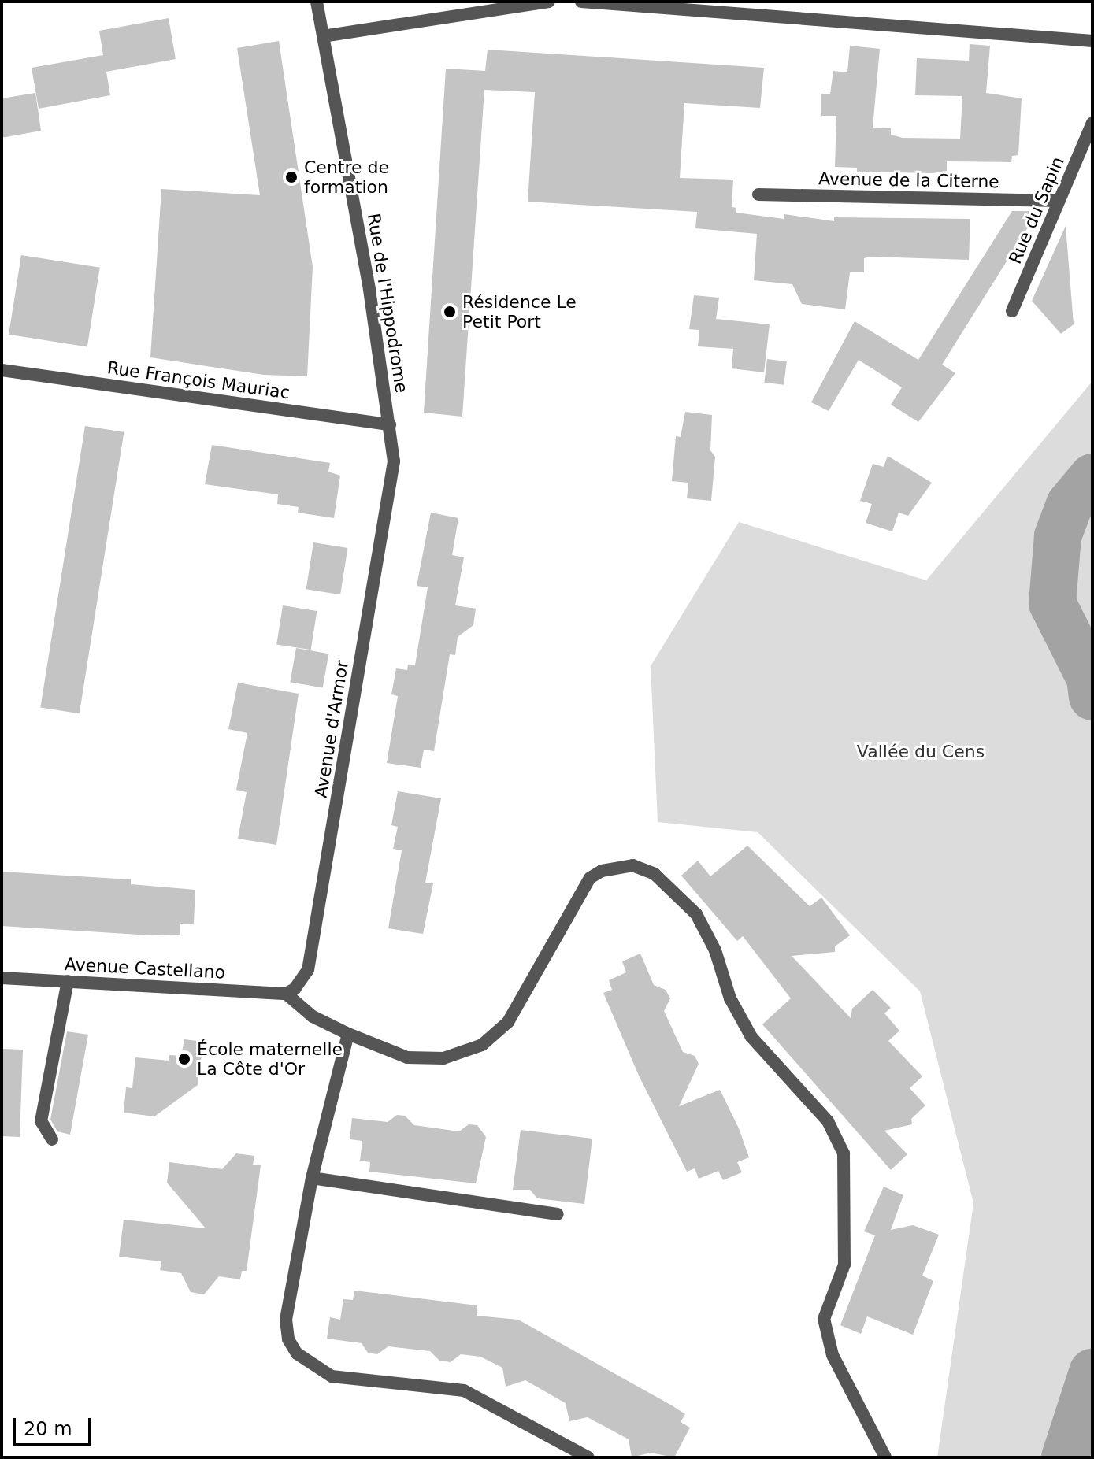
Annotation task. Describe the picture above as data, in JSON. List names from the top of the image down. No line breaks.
{"streets":{"street":["Avenue de la Citerne","Rue du Sapin","Rue de l'Hippodrome","Rue François Mauriac","Avenue d'Armor","Avenue Castellano"]},"crossings":[["Avenue de la Citerne","Rue du Sapin"],["Rue de l'Hippodrome","Rue François Mauriac"],["Rue de l'Hippodrome","Avenue d'Armor"],["Avenue d'Armor","Avenue Castellano"]],"parks":["Vallée du Cens"],"places":["Centre de formation","Résidence Le Petit Port","École maternelle La Côte d'Or"],"scale_bar":"20 m"}
